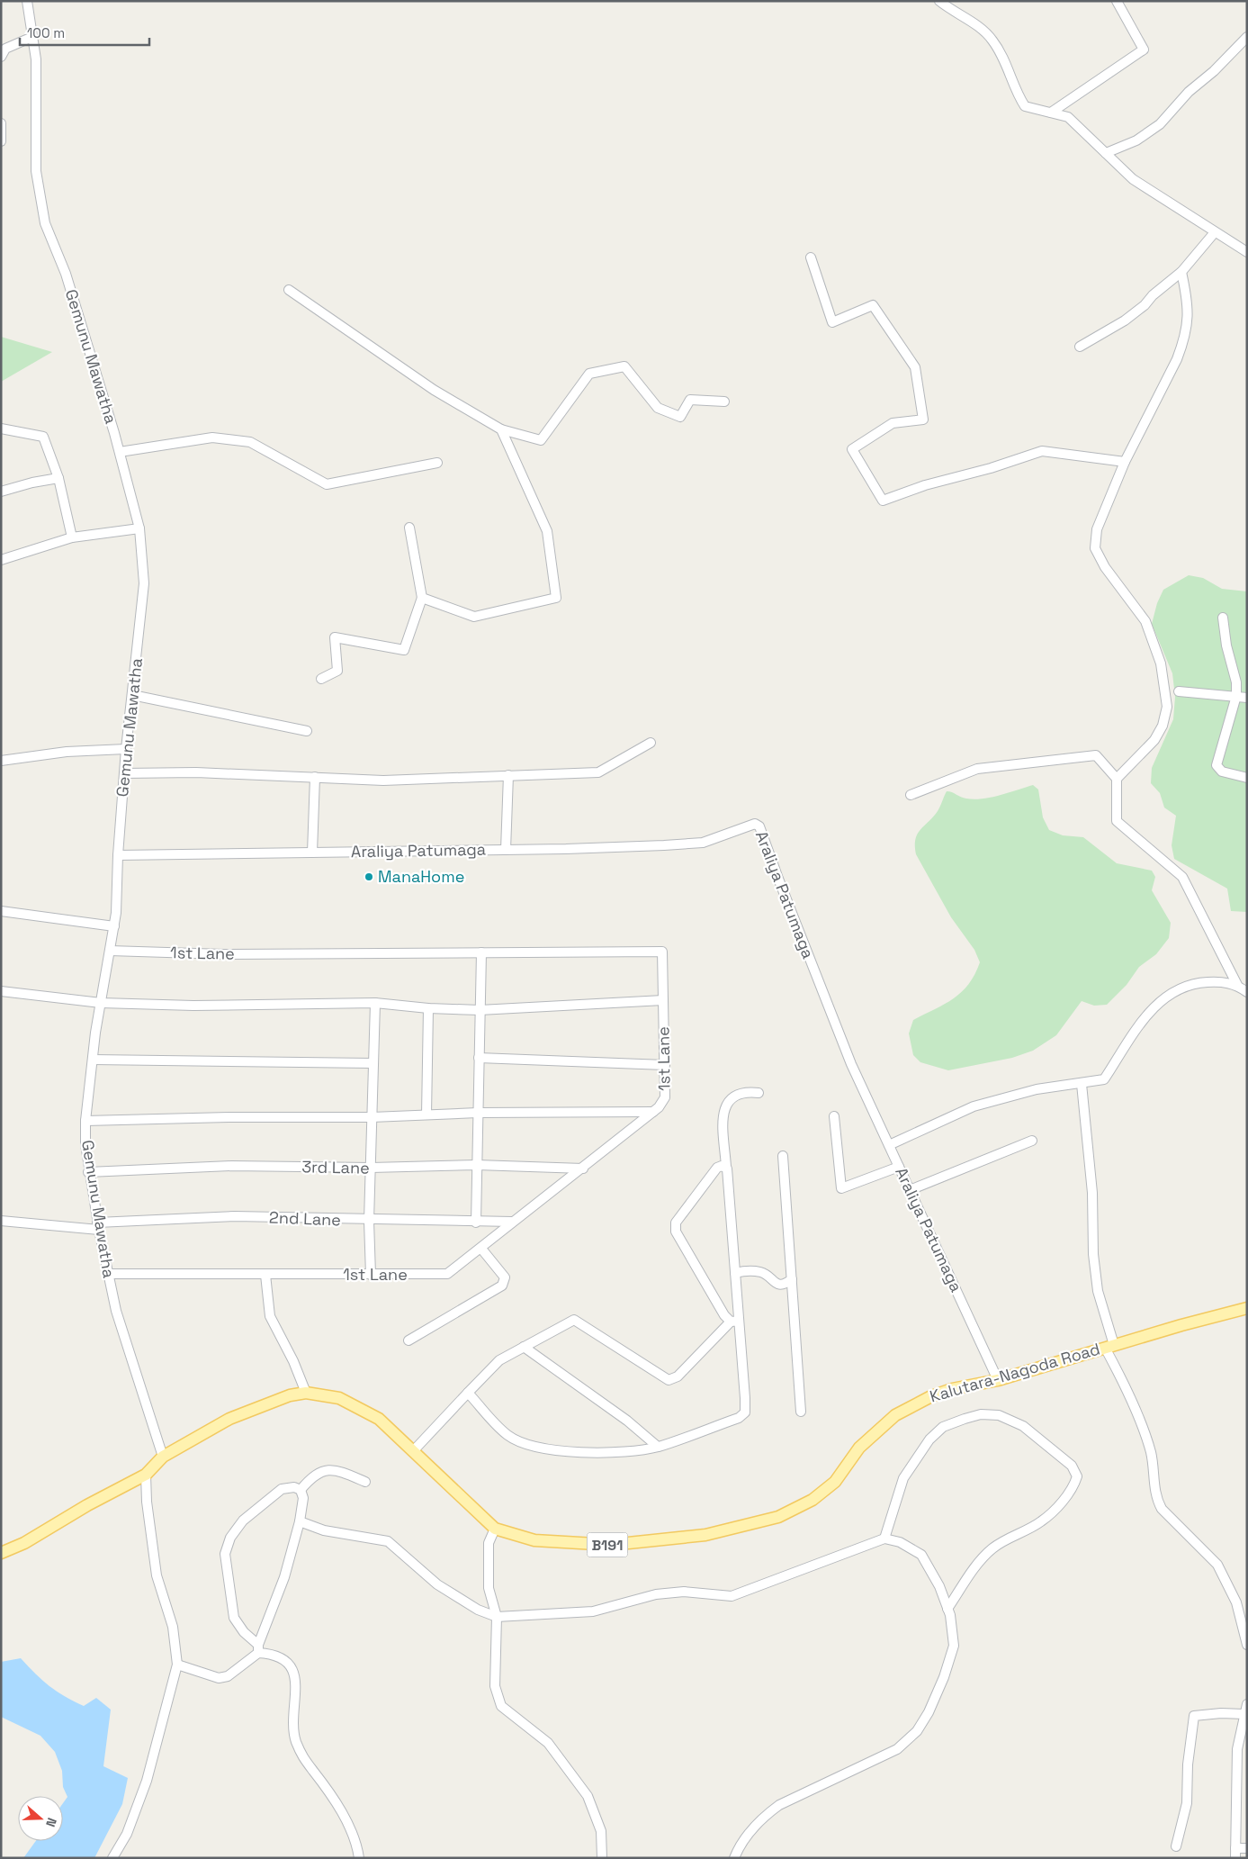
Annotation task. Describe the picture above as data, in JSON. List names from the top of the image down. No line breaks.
{"streets":{"main road":["Kalutara-Nagoda Road","B191"],"street":["Gemunu Mawatha","Araliya Patumaga","1st Lane","3rd Lane","2nd Lane"]},"crossings":[["Gemunu Mawatha","Araliya Patumaga"],["Gemunu Mawatha","1st Lane"],["Gemunu Mawatha","3rd Lane"],["Gemunu Mawatha","2nd Lane"],["Gemunu Mawatha","Kalutara-Nagoda Road"],["Araliya Patumaga","Kalutara-Nagoda Road"],["1st Lane","3rd Lane"],["1st Lane","2nd Lane"]],"places":["ManaHome"],"scale_bar":"100 m","north":"right"}
